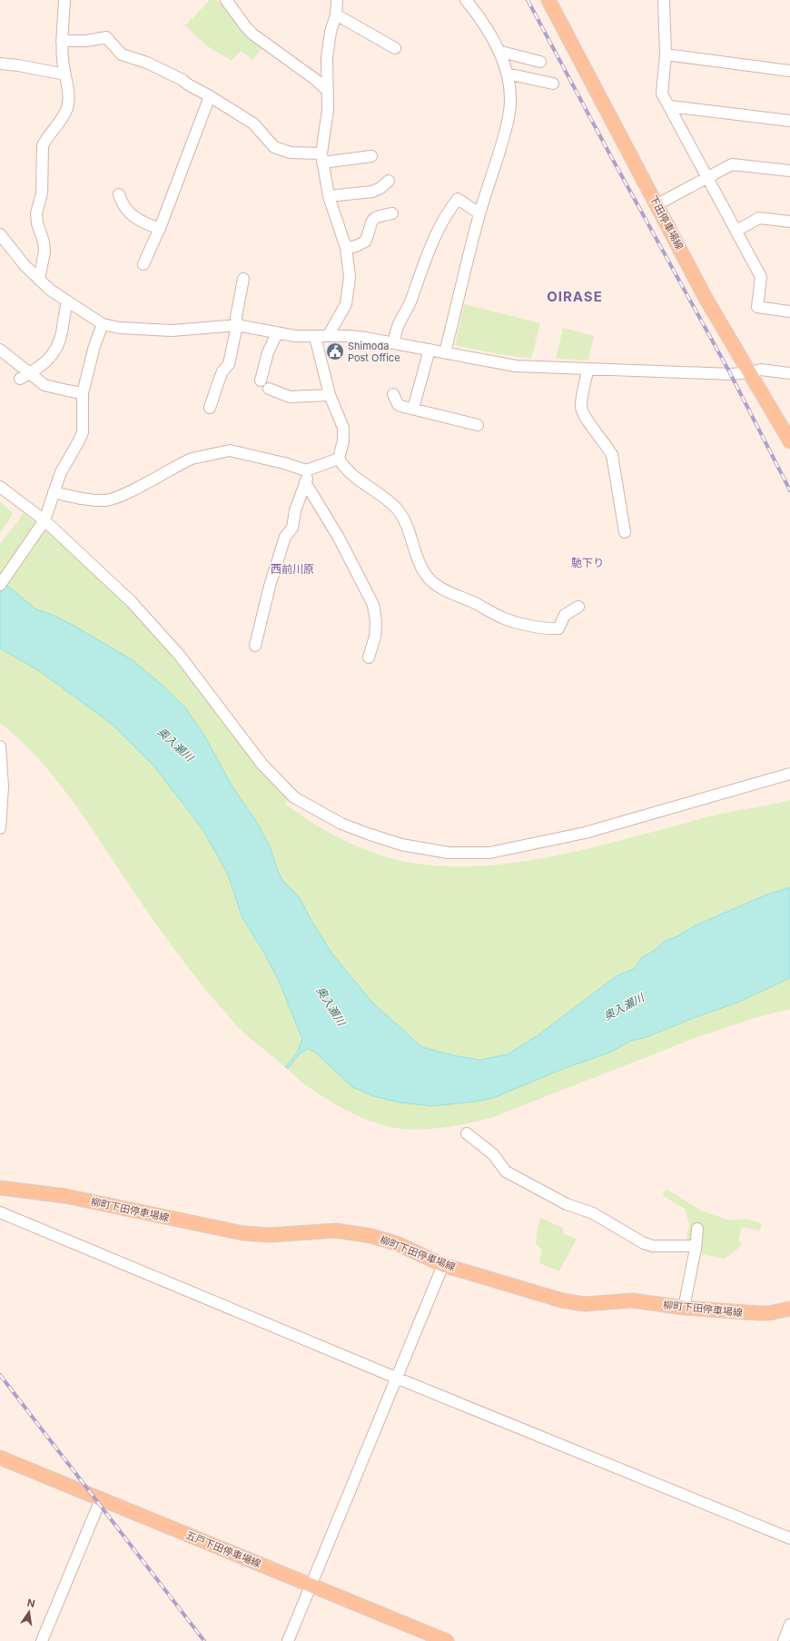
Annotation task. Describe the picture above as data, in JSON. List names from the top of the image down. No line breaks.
{"streets":{"main road":["下田停車場線","柳町下田停車場線","五戸下田停車場線"]},"districts":["OIRASE","馳下り","西前川原"],"water":["奥入瀬川"],"places":{"public building":["Shimoda Post Office"]},"north":"top"}
